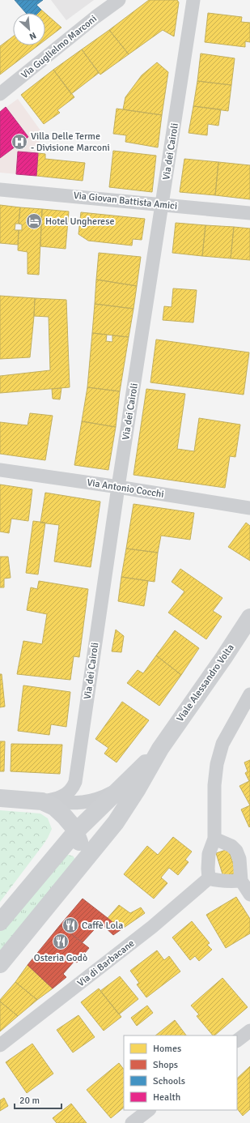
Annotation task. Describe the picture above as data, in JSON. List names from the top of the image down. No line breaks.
{"streets":{"main road":["Viale Alessandro Volta"],"street":["Via Guglielmo Marconi","Via dei Cairoli","Via Giovan Battista Amici","Via Antonio Cocchi","Via di Barbacane"]},"crossings":[["Via dei Cairoli","Via Giovan Battista Amici"],["Via dei Cairoli","Via Antonio Cocchi"]],"places":{"hospital":["Villa Delle Terme - Divisione Marconi"],"hotel":["Hotel Ungherese"],"restaurant":["Caffè Lola","Osteria Godò"]},"legend":["Homes","Shops","Schools","Health"],"scale_bar":"20 m","north":"bottom right"}
